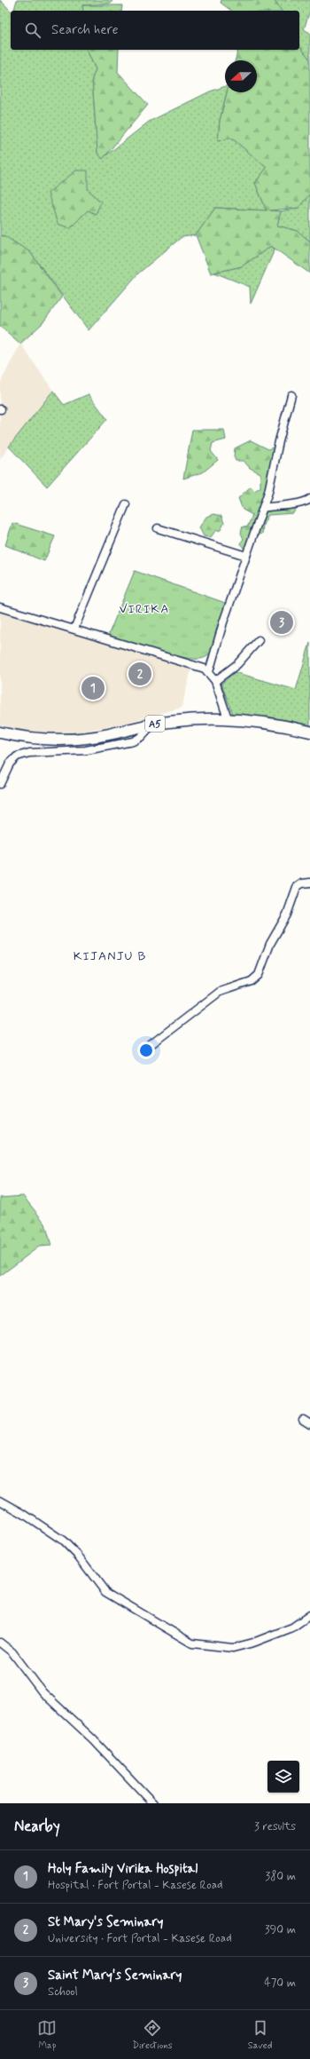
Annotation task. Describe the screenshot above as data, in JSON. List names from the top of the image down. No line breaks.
{"streets":{"highway":["A5"]},"districts":["VIRIKA","KIJANJU B"],"north":"left","page":{"search":"Search here","pins":["3","2","1"],"heading":["Nearby","3 results"],"list":[{"mark":"1","name":"Holy Family Virika Hospital","note":"Hospital · Fort Portal - Kasese Road","value":"380 m"},{"mark":"2","name":"St Mary's Seminary","note":"University · Fort Portal - Kasese Road","value":"390 m"},{"mark":"3","name":"Saint Mary's Seminary","note":"School","value":"470 m"}],"nav":["Map","Directions","Saved"]}}
